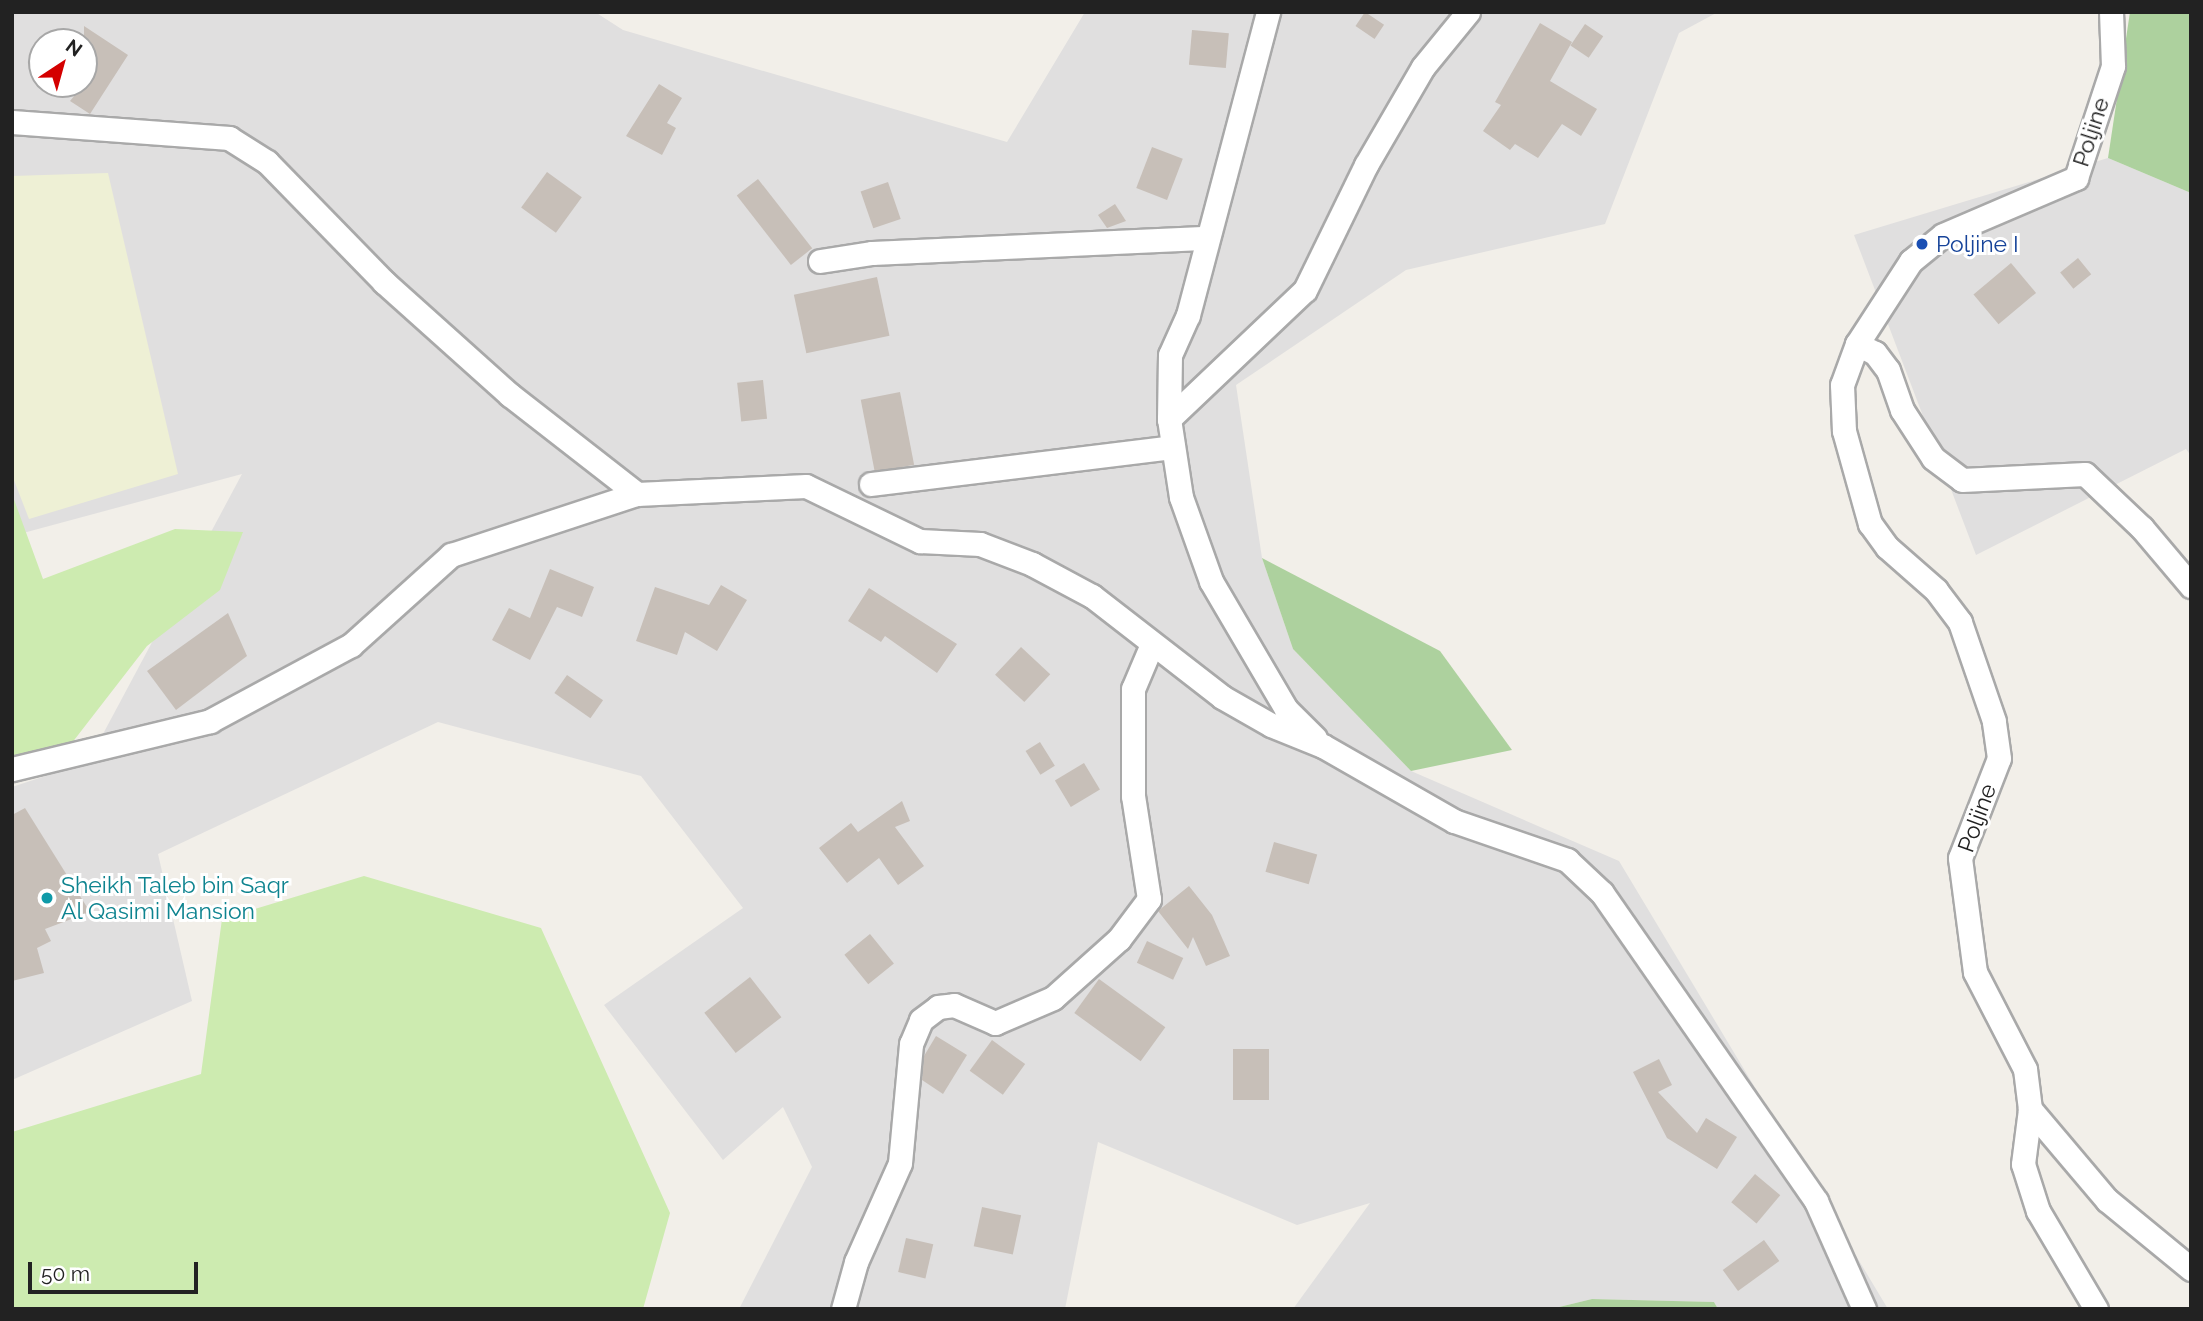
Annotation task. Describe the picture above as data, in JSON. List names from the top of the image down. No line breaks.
{"streets":{"street":["Poljine"]},"places":["Poljine I","Sheikh Taleb bin Saqr Al Qasimi Mansion"],"scale_bar":"50 m","north":"top right"}
